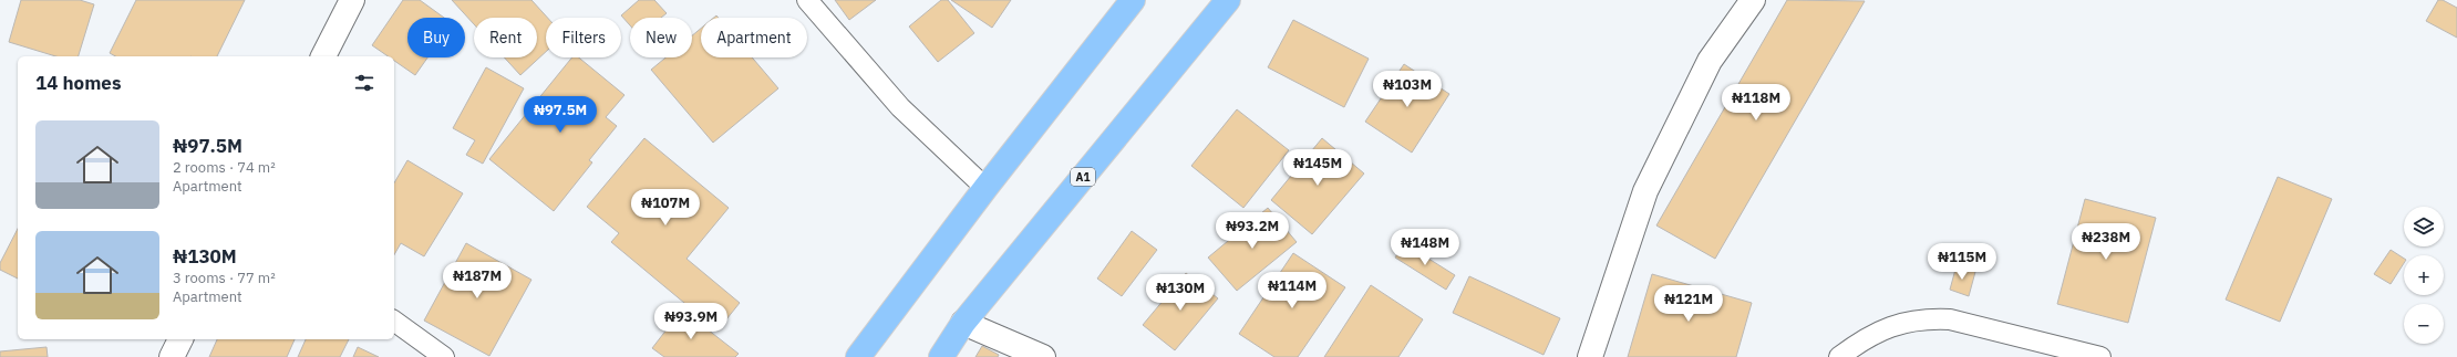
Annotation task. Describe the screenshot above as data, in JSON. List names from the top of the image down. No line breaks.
{"streets":{"highway":["A1"]},"page":{"chip":["Buy","Rent","Filters","New","Apartment"],"heading":"14 homes","price":["₦103M","₦118M","₦97.5M","₦145M","₦107M","₦93.2M","₦238M","₦148M","₦115M","₦187M","₦114M","₦130M","₦121M","₦93.9M"],"list":[{"name":"₦97.5M","note":"2 rooms · 74 m² · Apartment"},{"name":"₦130M","note":"3 rooms · 77 m² · Apartment"}],"map_buttons":["+","−"]}}
